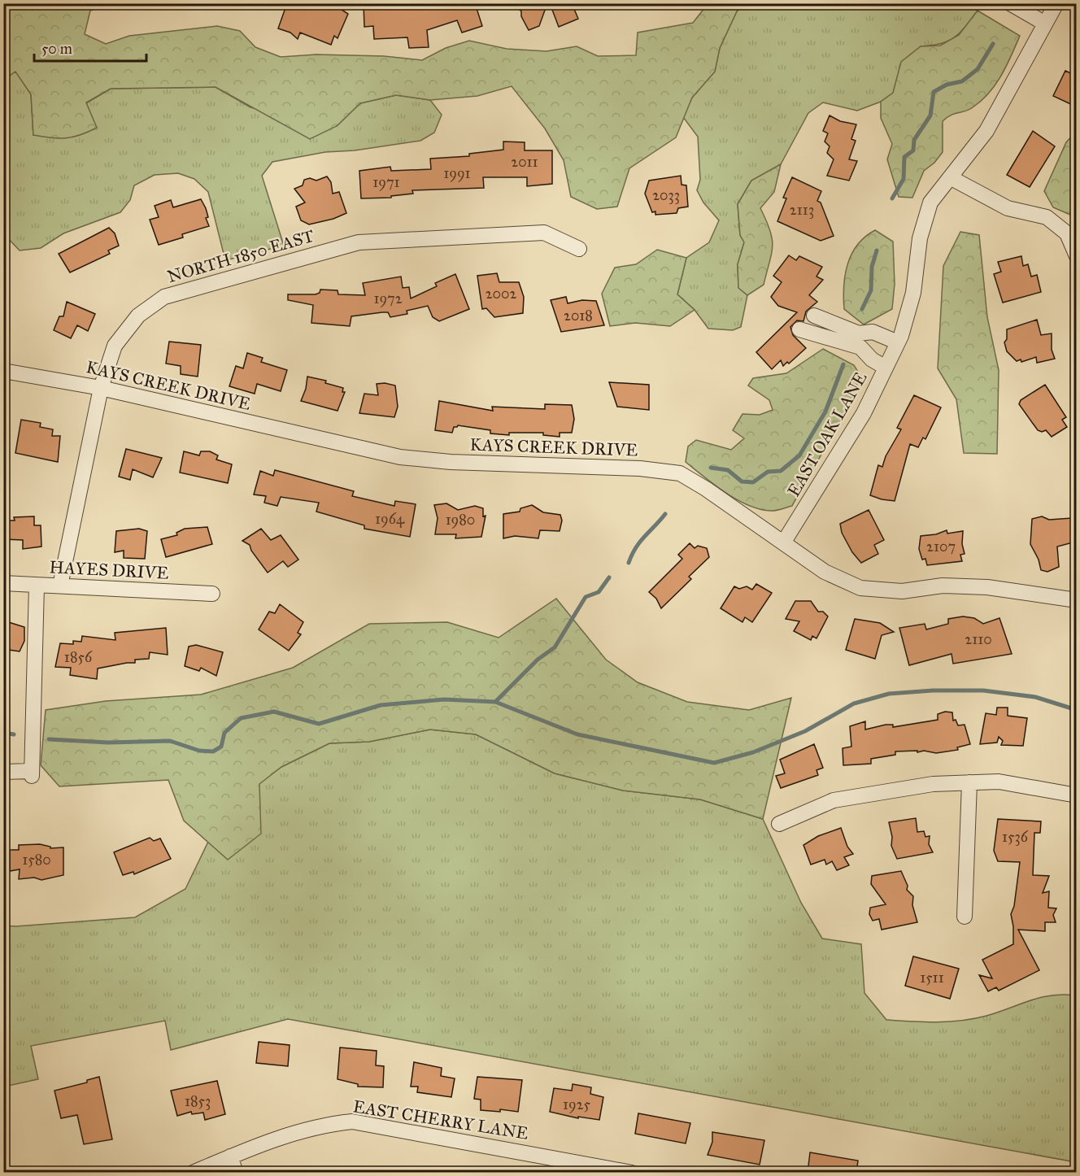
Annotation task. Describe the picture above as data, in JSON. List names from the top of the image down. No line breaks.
{"streets":{"street":["NORTH 1850 EAST","KAYS CREEK DRIVE","EAST OAK LANE","HAYES DRIVE","EAST CHERRY LANE"]},"crossings":[["NORTH 1850 EAST","KAYS CREEK DRIVE"],["NORTH 1850 EAST","HAYES DRIVE"],["KAYS CREEK DRIVE","EAST OAK LANE"]],"house_numbers":["2011","1991","1971","2033","2113","2002","1972","2018","1964","1980","2107","2110","1856","1536","1580","1511","1853","1925"],"scale_bar":"50 m"}
